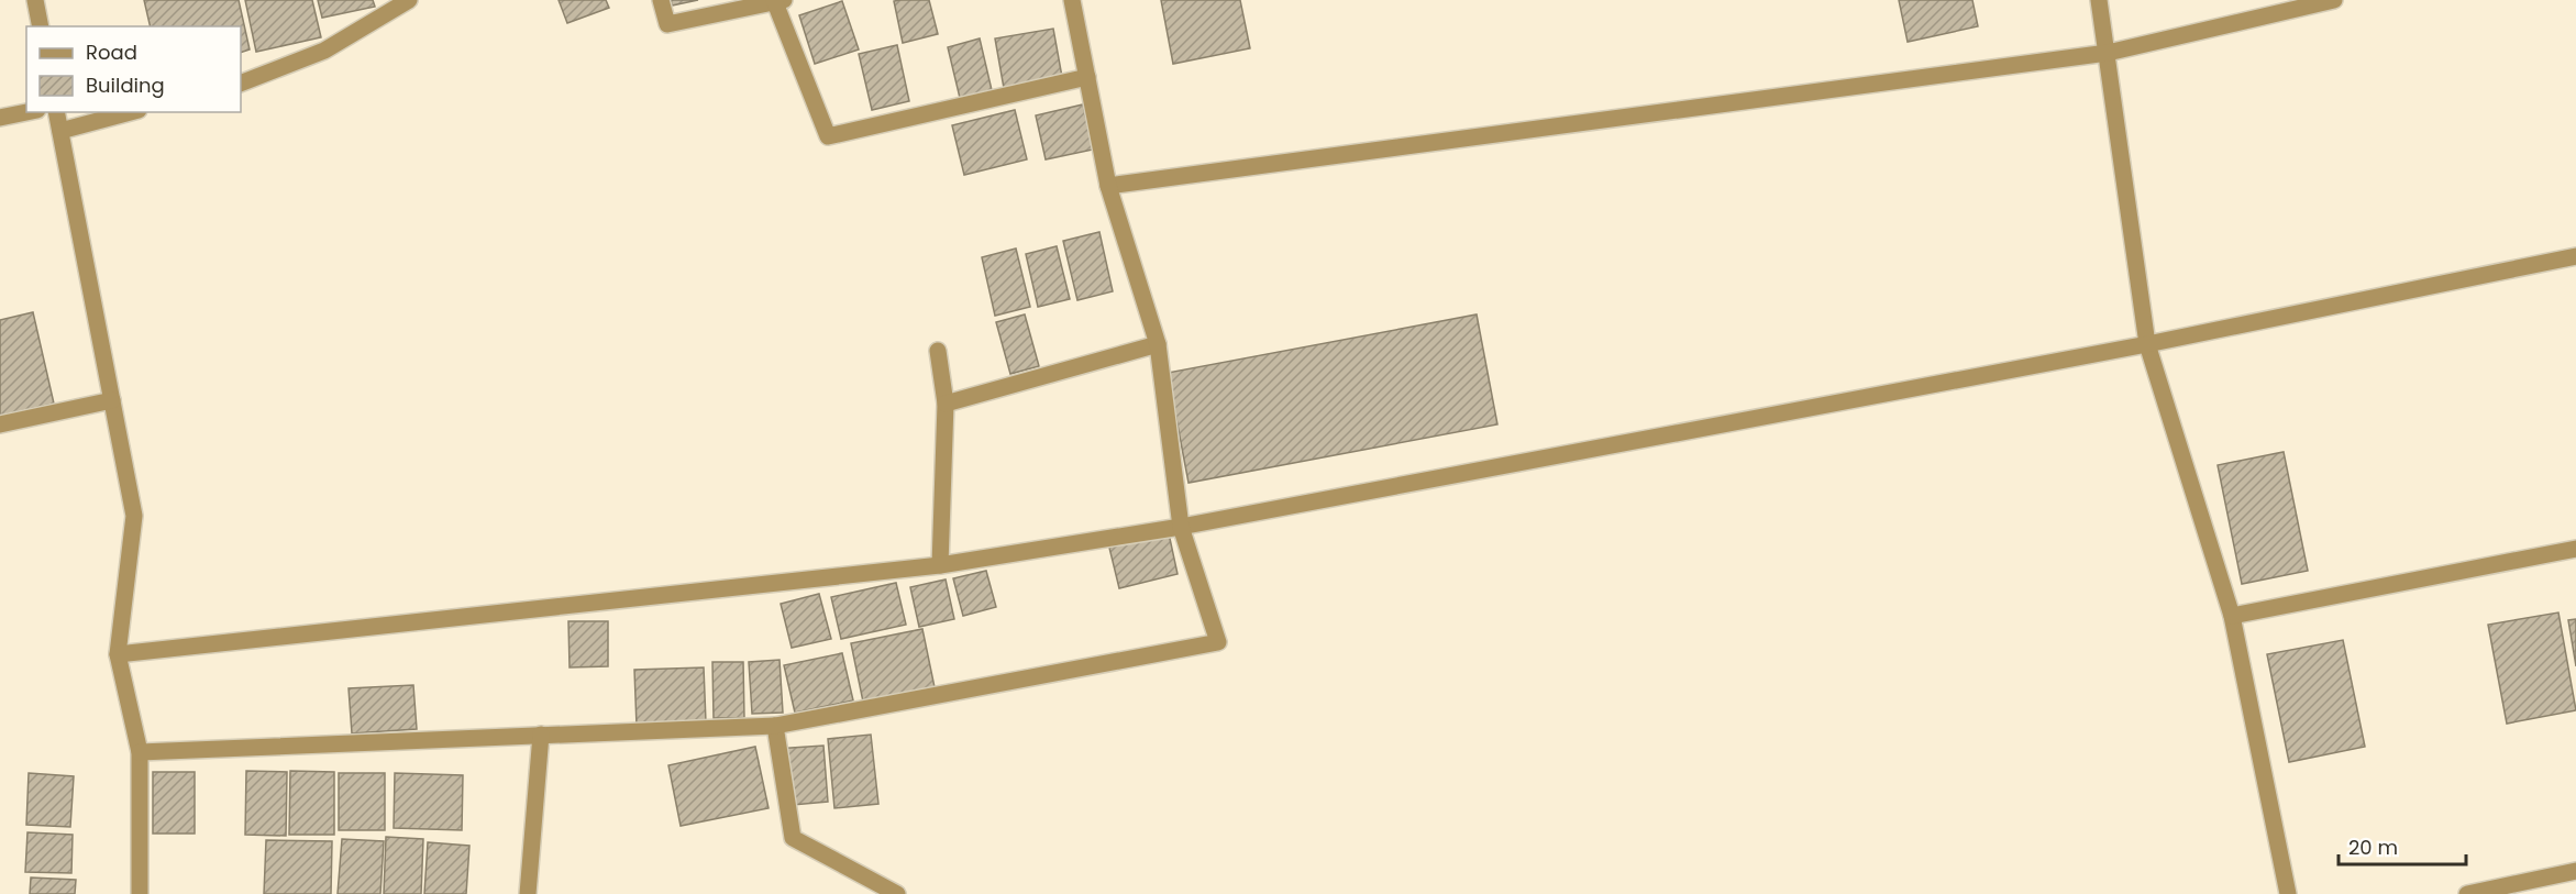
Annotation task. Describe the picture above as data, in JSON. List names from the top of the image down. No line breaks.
{"legend":["Road","Building"],"scale_bar":"20 m"}
